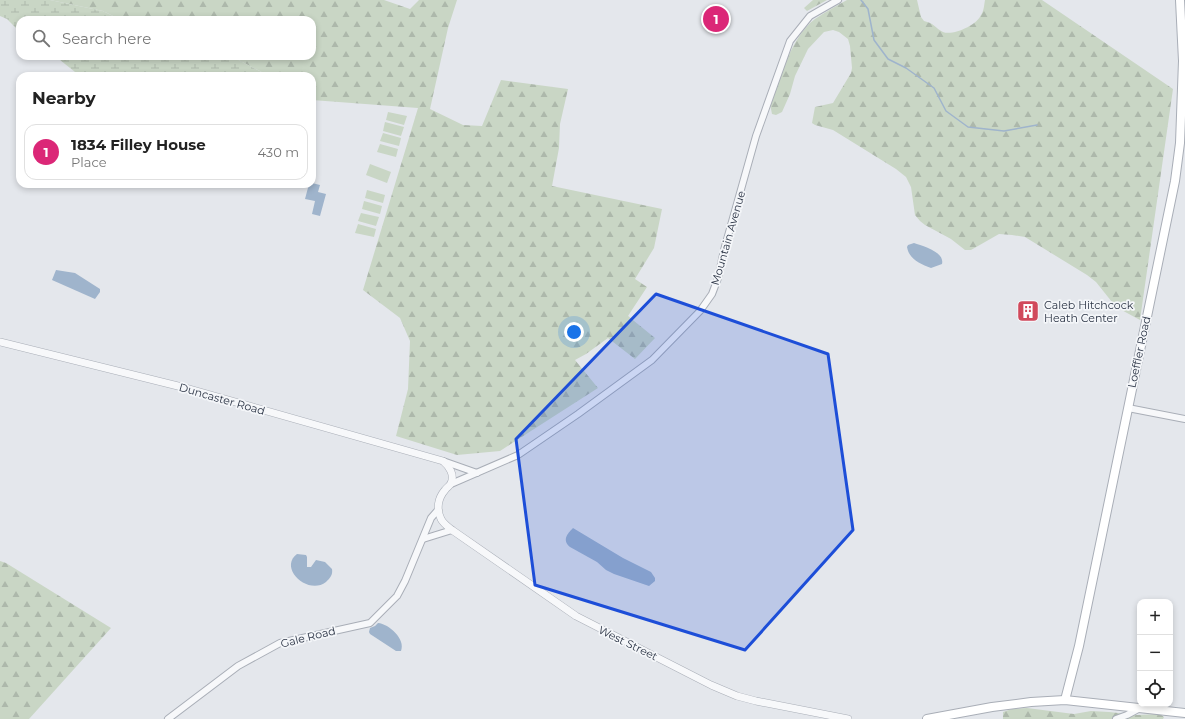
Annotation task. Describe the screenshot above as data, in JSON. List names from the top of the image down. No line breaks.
{"streets":{"main road":["Loeffler Road"],"street":["Mountain Avenue","Duncaster Road","Gale Road","West Street"]},"crossings":[["Mountain Avenue","Duncaster Road"],["Gale Road","West Street"]],"places":{"building":["Caleb Hitchcock Heath Center"]},"page":{"pins":"1","search":"Search here","heading":"Nearby","list":[{"mark":"1","name":"1834 Filley House","note":"Place","value":"430 m"}],"map_buttons":["+","−"]}}
